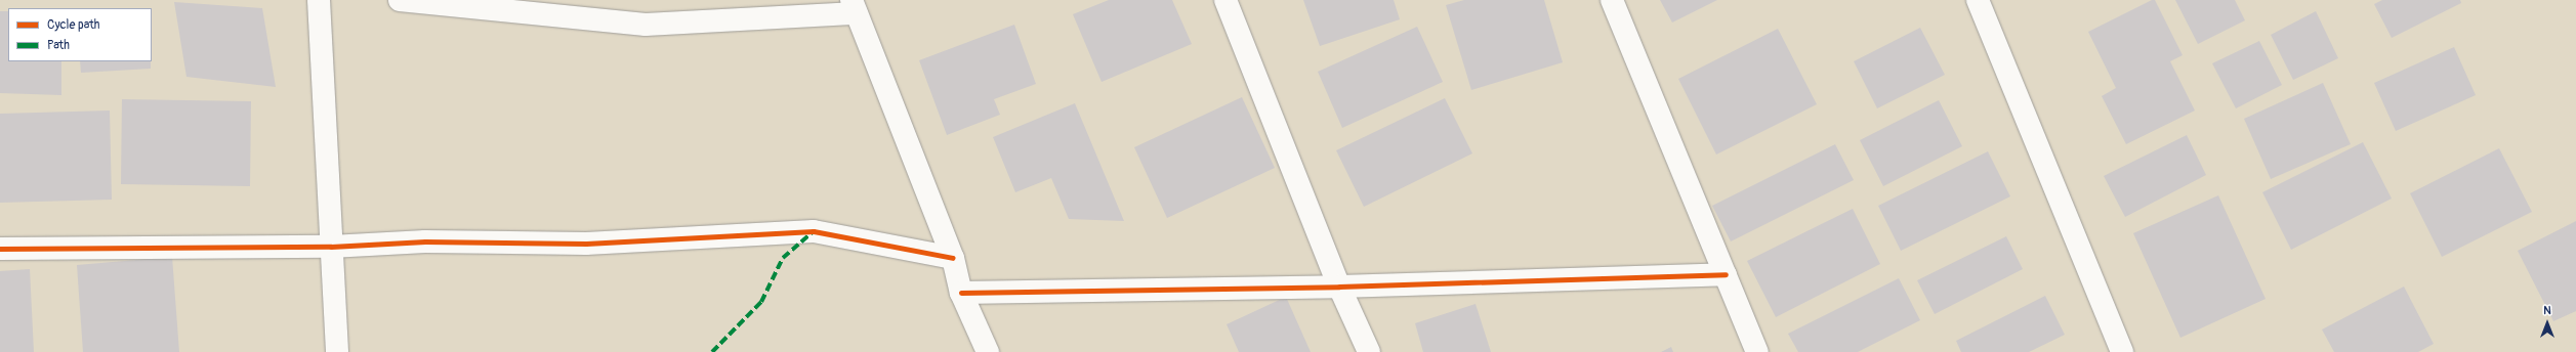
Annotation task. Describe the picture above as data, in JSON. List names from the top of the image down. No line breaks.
{"legend":["Cycle path","Path"],"north":"top"}
